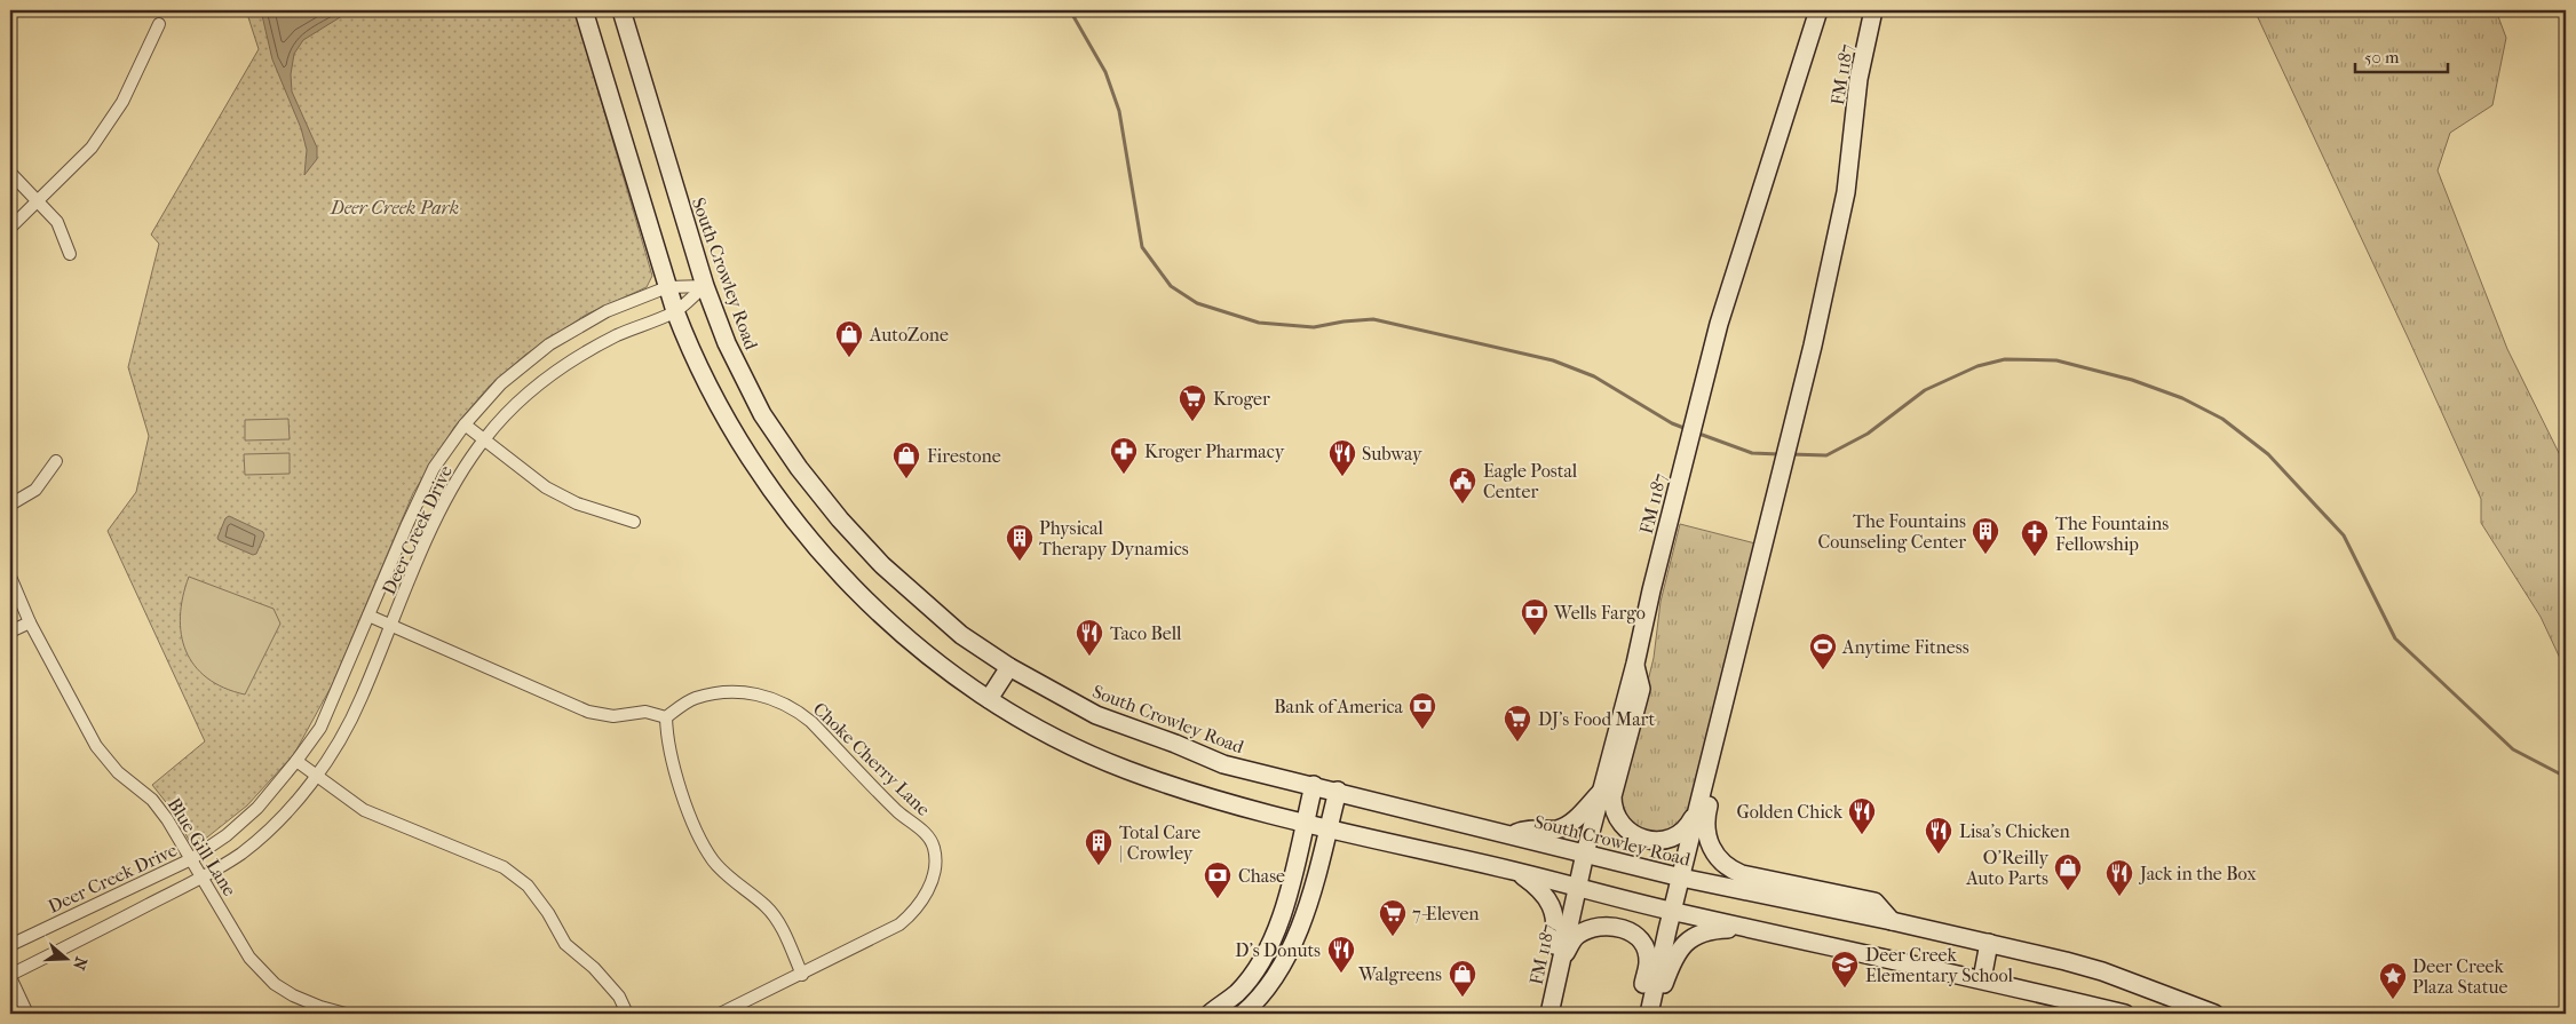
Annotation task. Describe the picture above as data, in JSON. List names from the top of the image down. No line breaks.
{"streets":{"main road":["FM 1187","South Crowley Road"],"street":["Deer Creek Drive","Choke Cherry Lane","Blue Gill Lane"]},"crossings":[["FM 1187","South Crowley Road"],["South Crowley Road","Deer Creek Drive"],["Deer Creek Drive","Blue Gill Lane"]],"parks":["Deer Creek Park"],"places":{"shop":["AutoZone","Firestone","O'Reilly Auto Parts","Walgreens"],"supermarket":["Kroger","DJ's Food Mart","7-Eleven"],"pharmacy":["Kroger Pharmacy"],"restaurant":["Subway","Taco Bell","Golden Chick","Lisa's Chicken","Jack in the Box","D's Donuts"],"public building":["Eagle Postal Center"],"building":["The Fountains Counseling Center","Physical Therapy Dynamics","Total Care | Crowley"],"church":["The Fountains Fellowship"],"bank":["Wells Fargo","Bank of America","Chase"],"sports":["Anytime Fitness"],"school or university":["Deer Creek Elementary School"],"place":["Deer Creek Plaza Statue"]},"scale_bar":"50 m","north":"right"}
